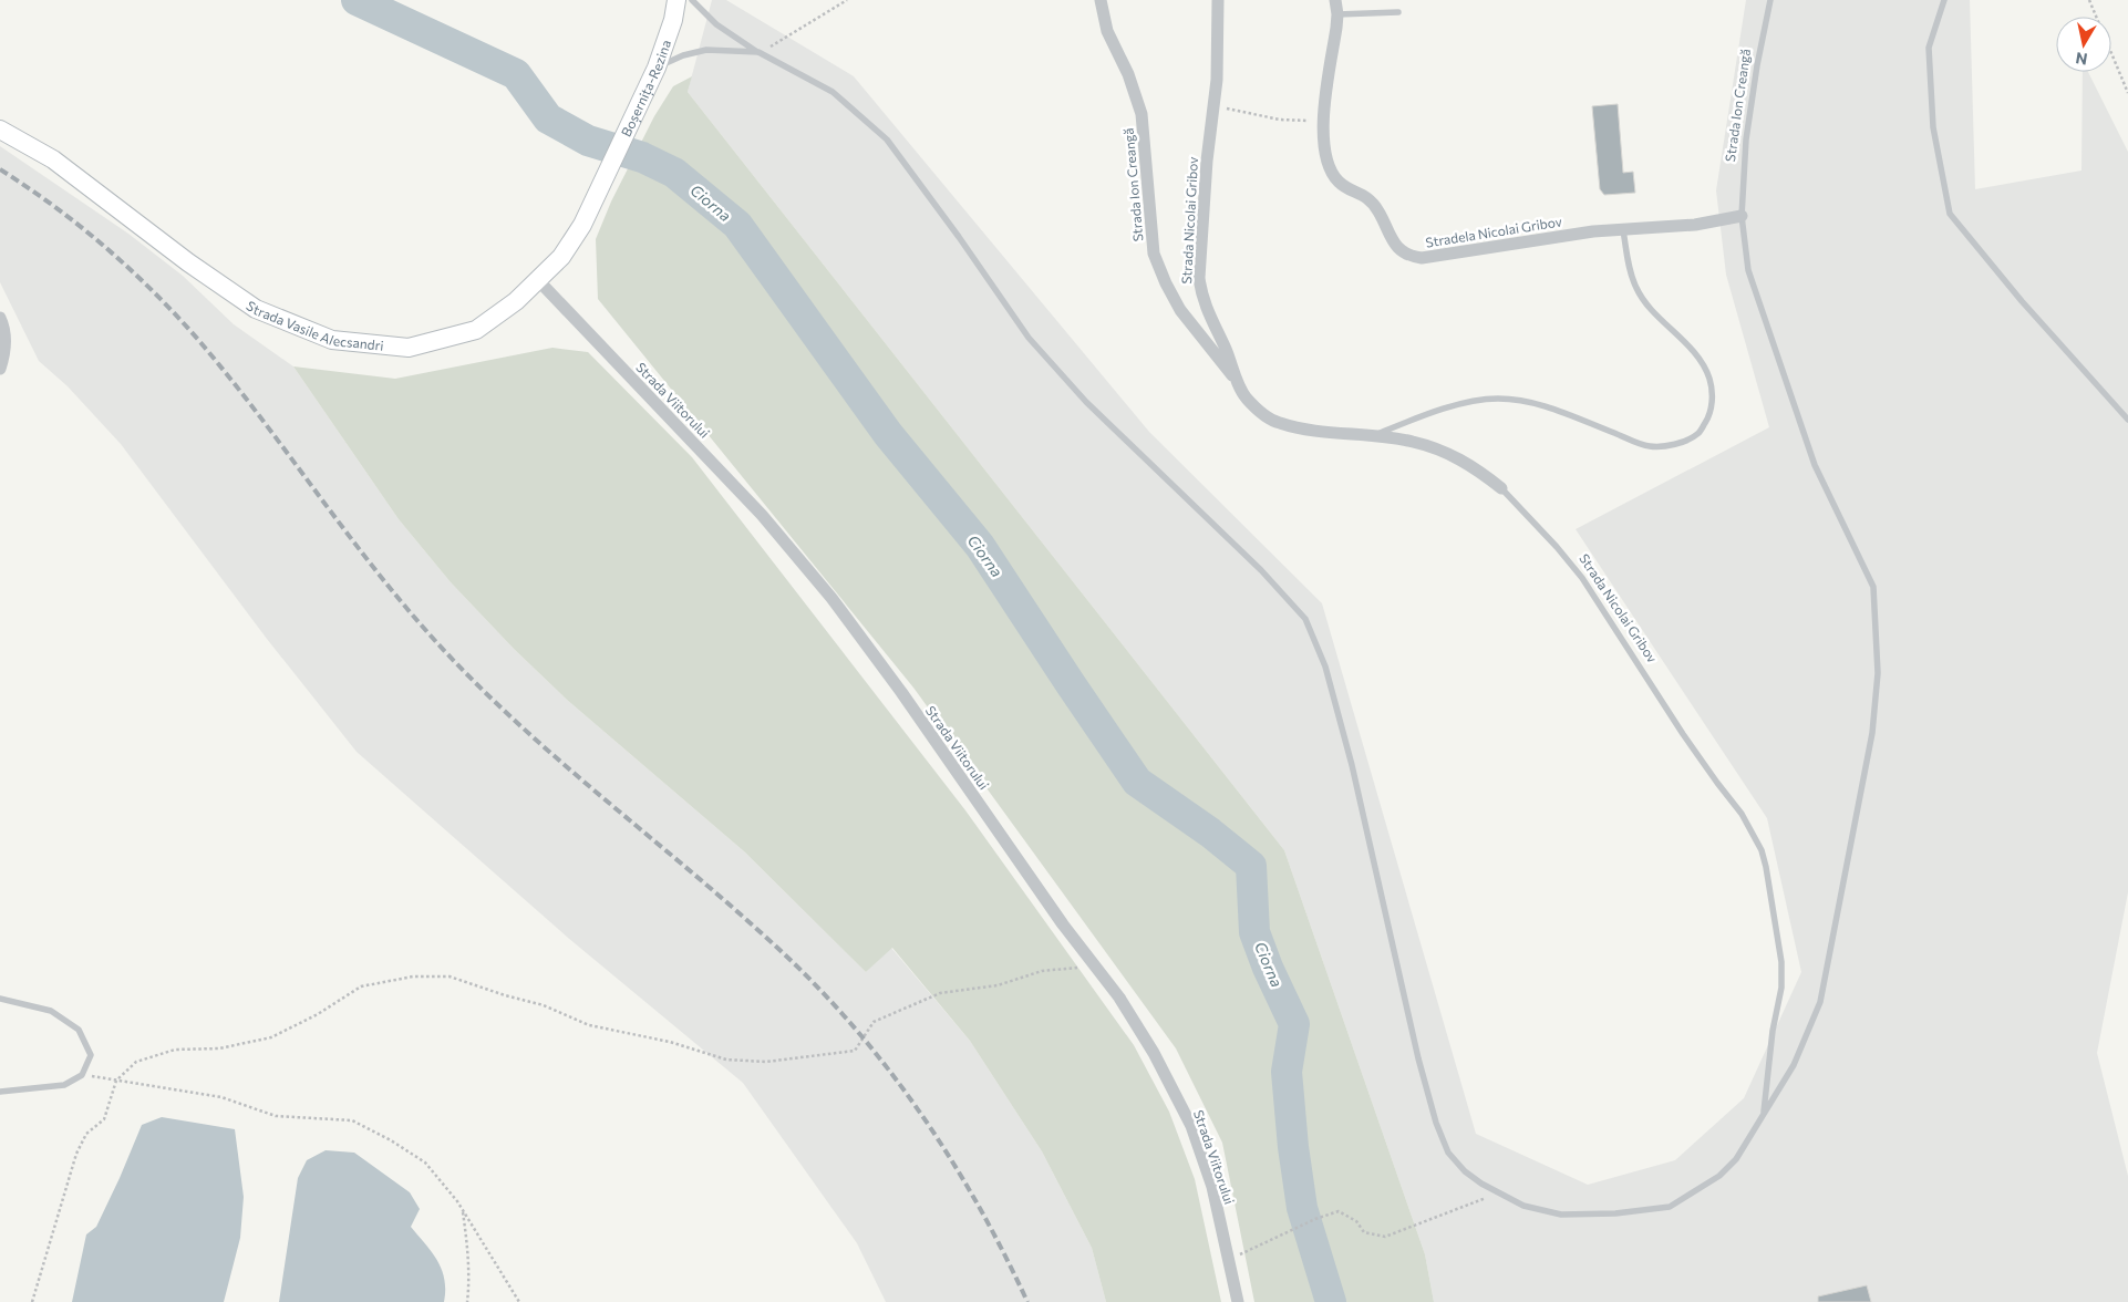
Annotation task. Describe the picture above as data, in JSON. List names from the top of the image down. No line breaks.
{"streets":{"main road":["Boșernița-Rezina","Strada Vasile Alecsandri"],"street":["Strada Ion Creangă","Strada Nicolai Gribov","Stradela Nicolai Gribov","Strada Viitorului"]},"crossings":[["Boșernița-Rezina","Strada Vasile Alecsandri"],["Strada Ion Creangă","Strada Nicolai Gribov"],["Strada Ion Creangă","Stradela Nicolai Gribov"],["Strada Vasile Alecsandri","Strada Viitorului"]],"water":["Ciorna"],"north":"bottom"}
